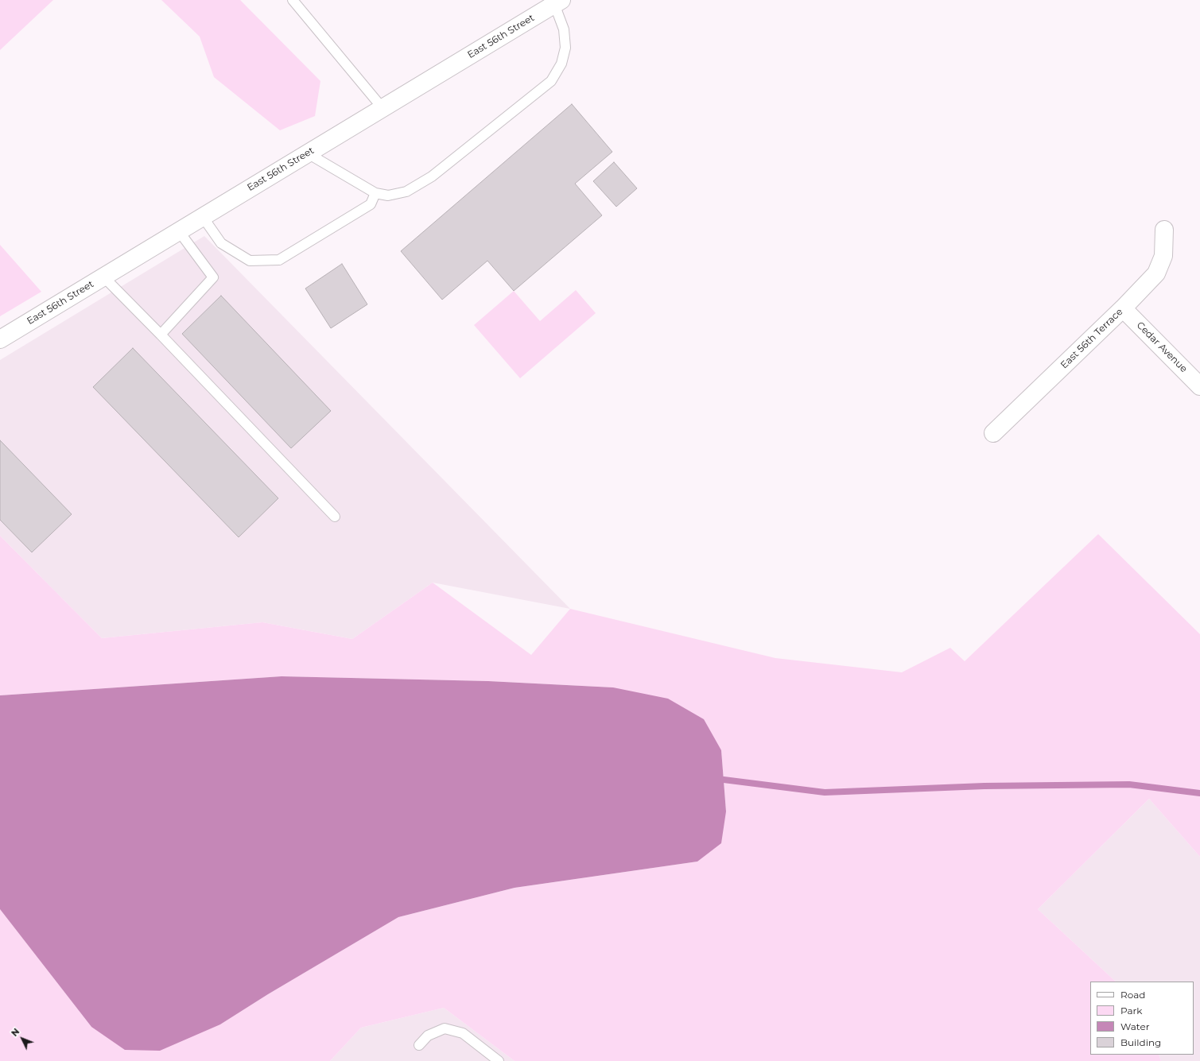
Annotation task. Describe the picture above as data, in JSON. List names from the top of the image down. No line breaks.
{"streets":{"street":["East 56th Street","East 56th Terrace","Cedar Avenue"]},"crossings":[["East 56th Terrace","Cedar Avenue"]],"legend":["Road","Park","Water","Building"],"north":"top left"}
